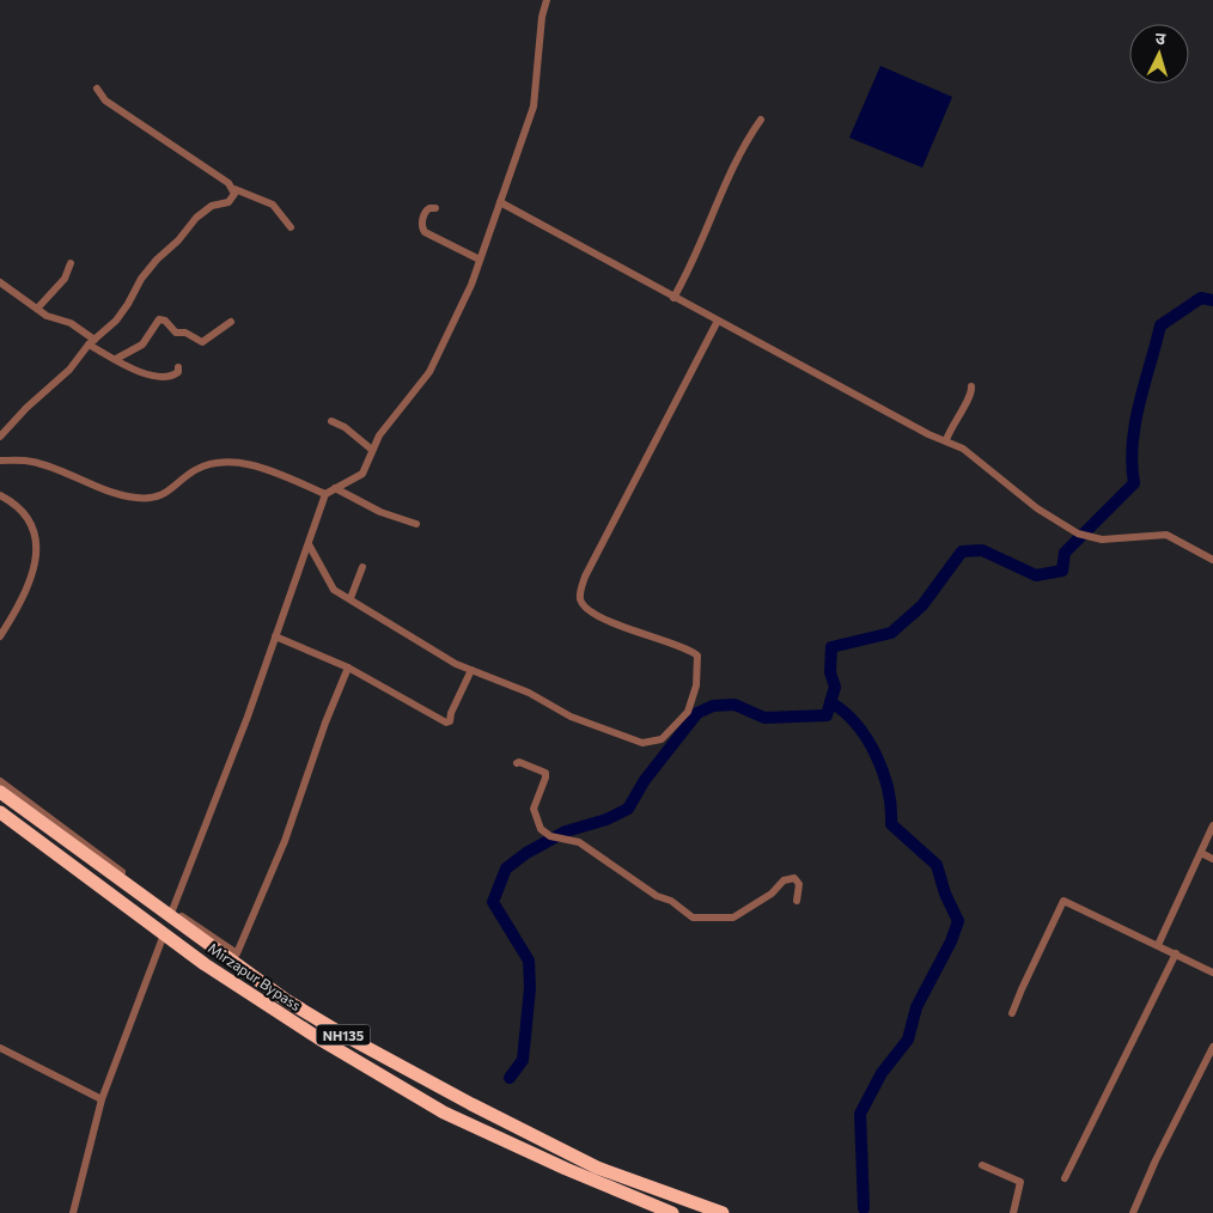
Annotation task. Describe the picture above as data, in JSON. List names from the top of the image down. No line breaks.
{"streets":{"highway":["Mirzapur Bypass","NH135"]},"north":"top"}
